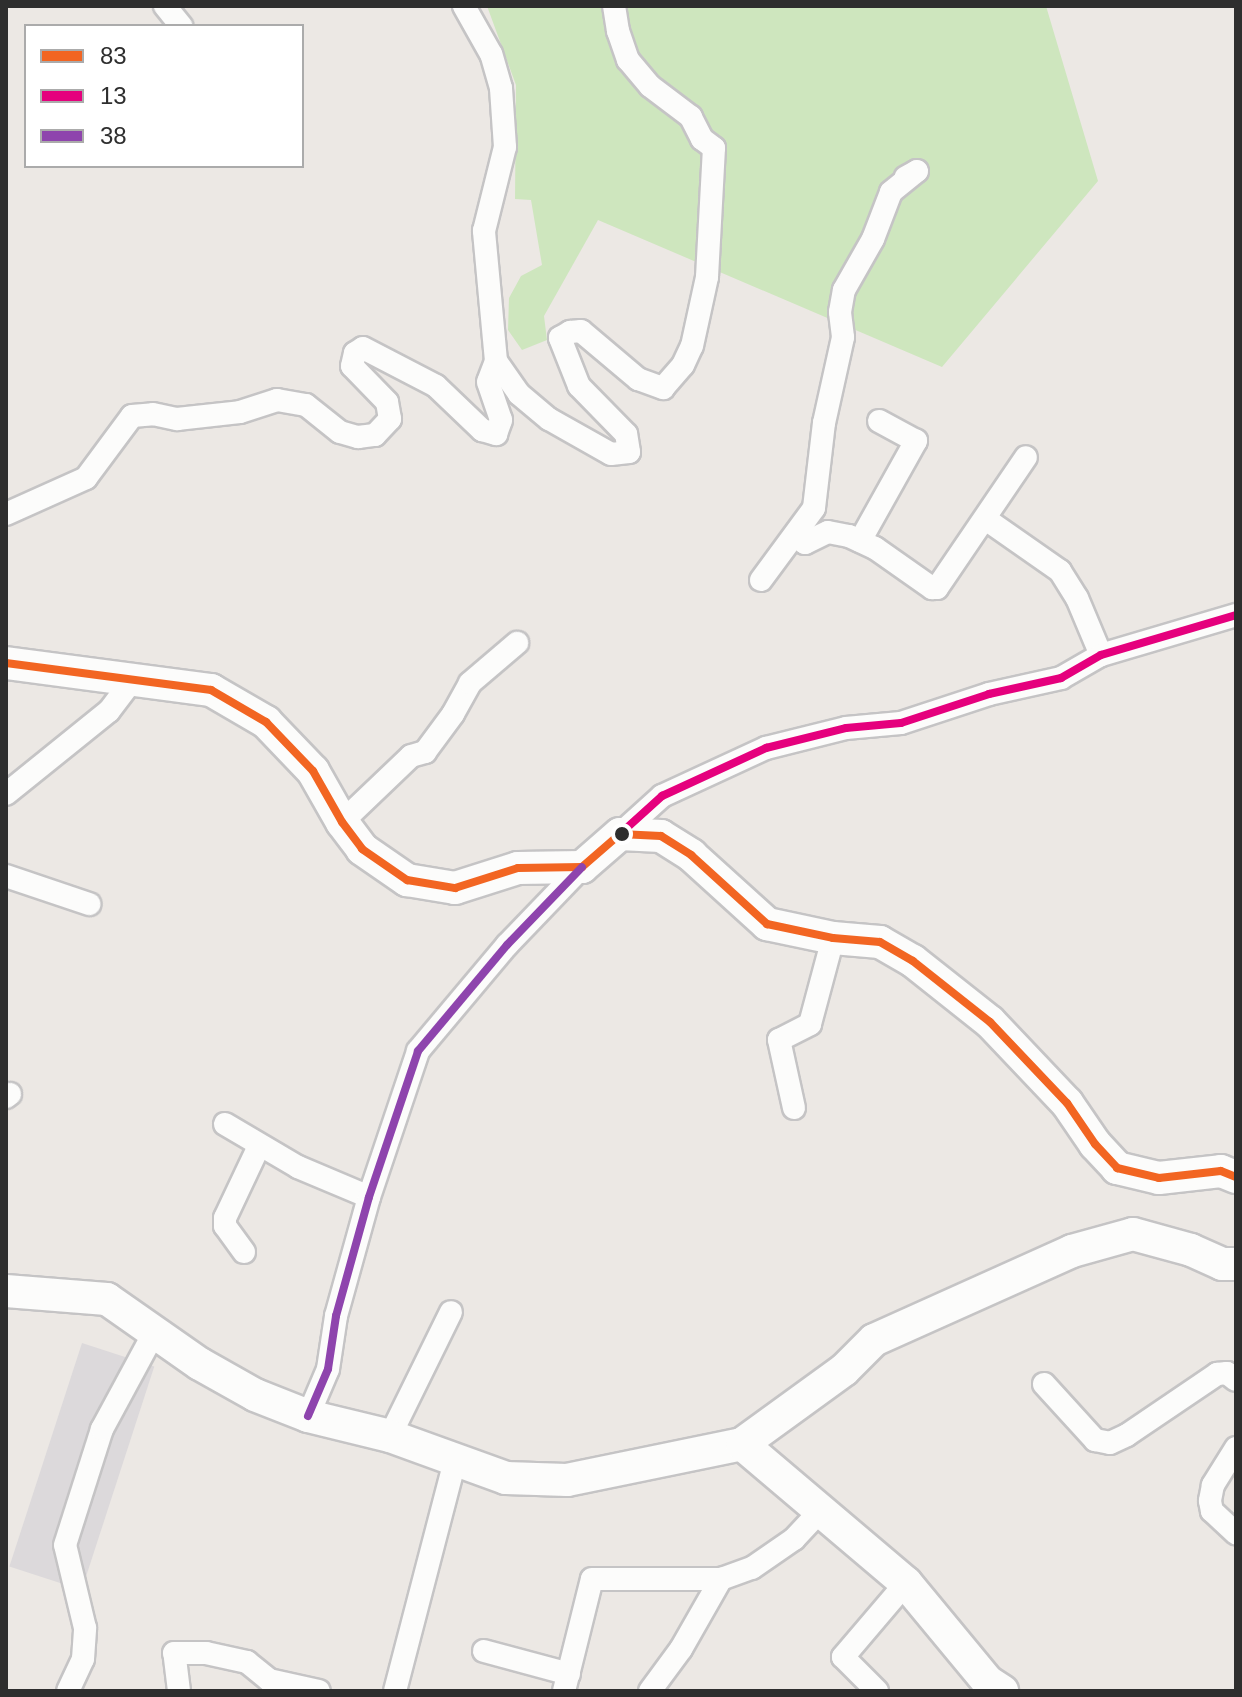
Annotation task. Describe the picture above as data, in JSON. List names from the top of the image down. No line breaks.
{"lines":["transit line 13","transit line 83","transit line 38"],"legend":["83","13","38"]}
